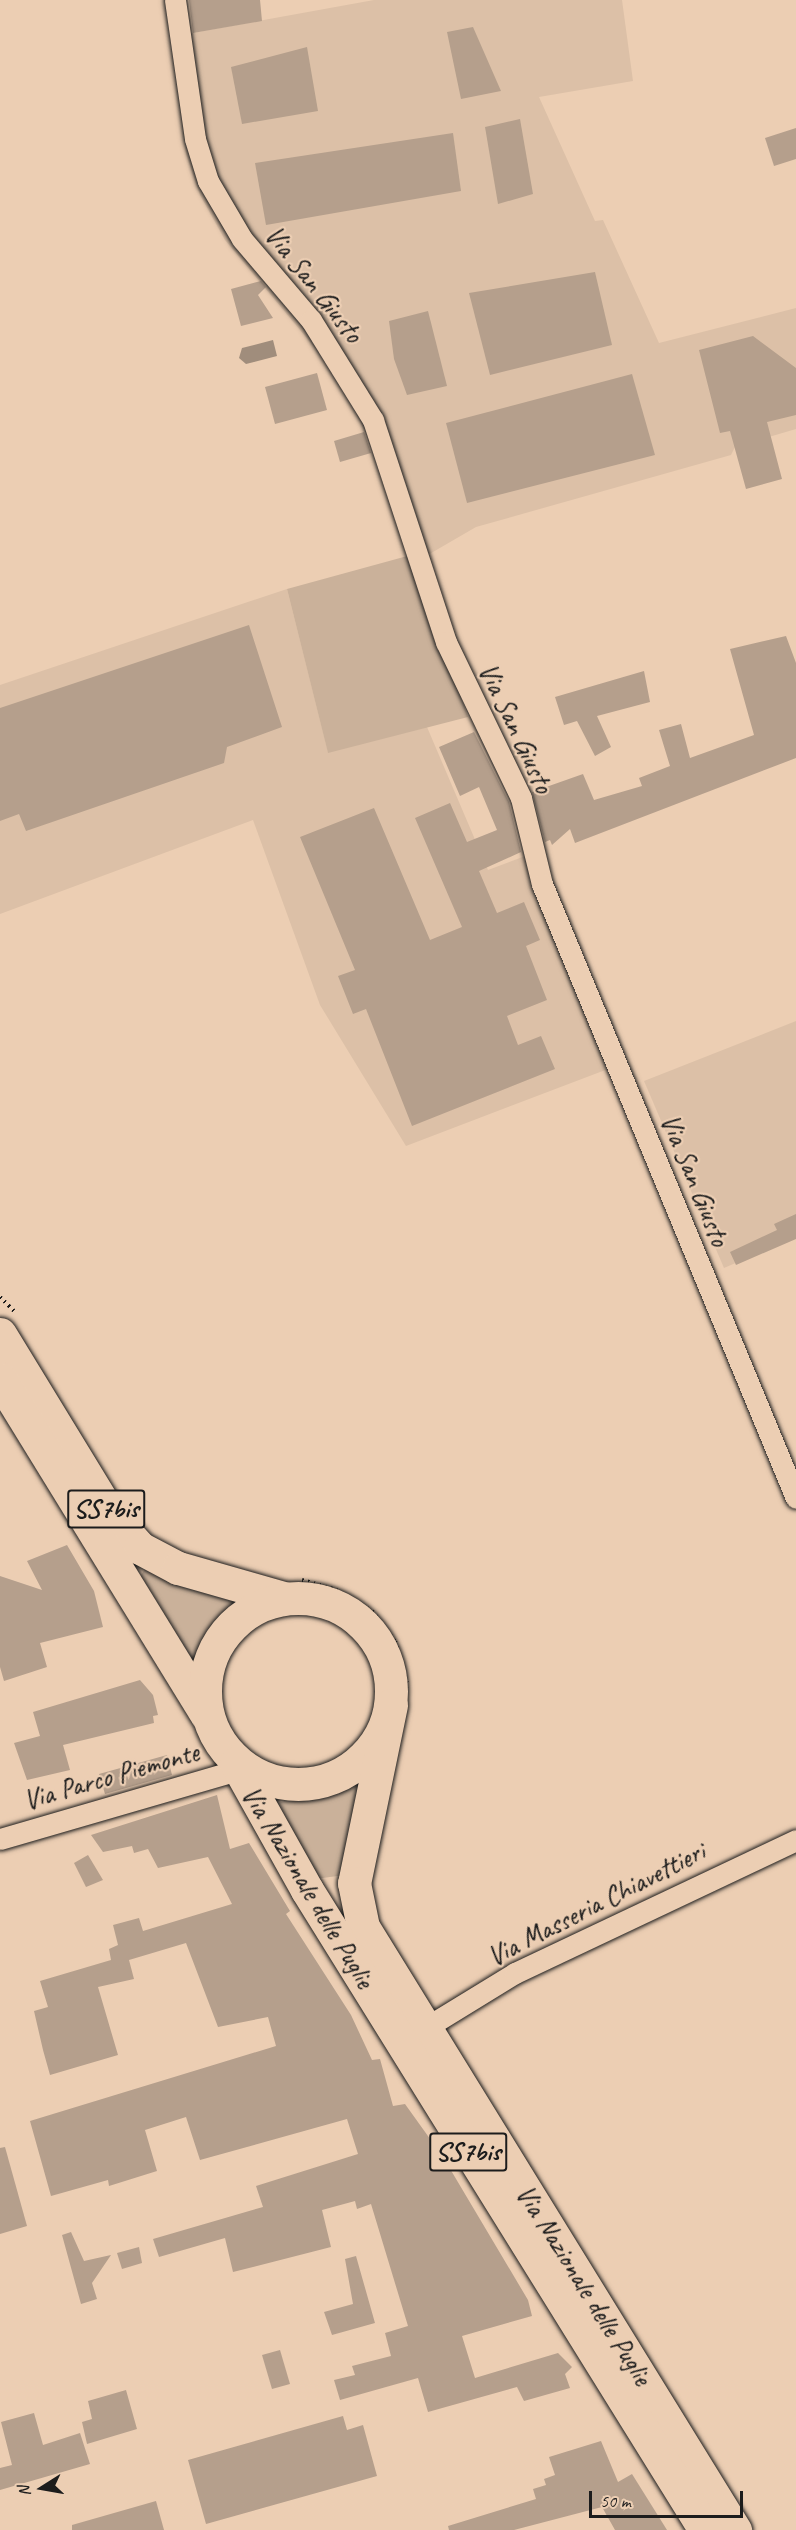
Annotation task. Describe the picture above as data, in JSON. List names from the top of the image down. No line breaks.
{"streets":{"main road":["SS7bis","Via Nazionale delle Puglie"],"street":["Via San Giusto","Via Parco Piemonte","Via Masseria Chiavettieri"]},"crossings":[["Via Parco Piemonte","Via Nazionale delle Puglie"],["Via Nazionale delle Puglie","Via Masseria Chiavettieri"]],"scale_bar":"50 m","north":"left"}
